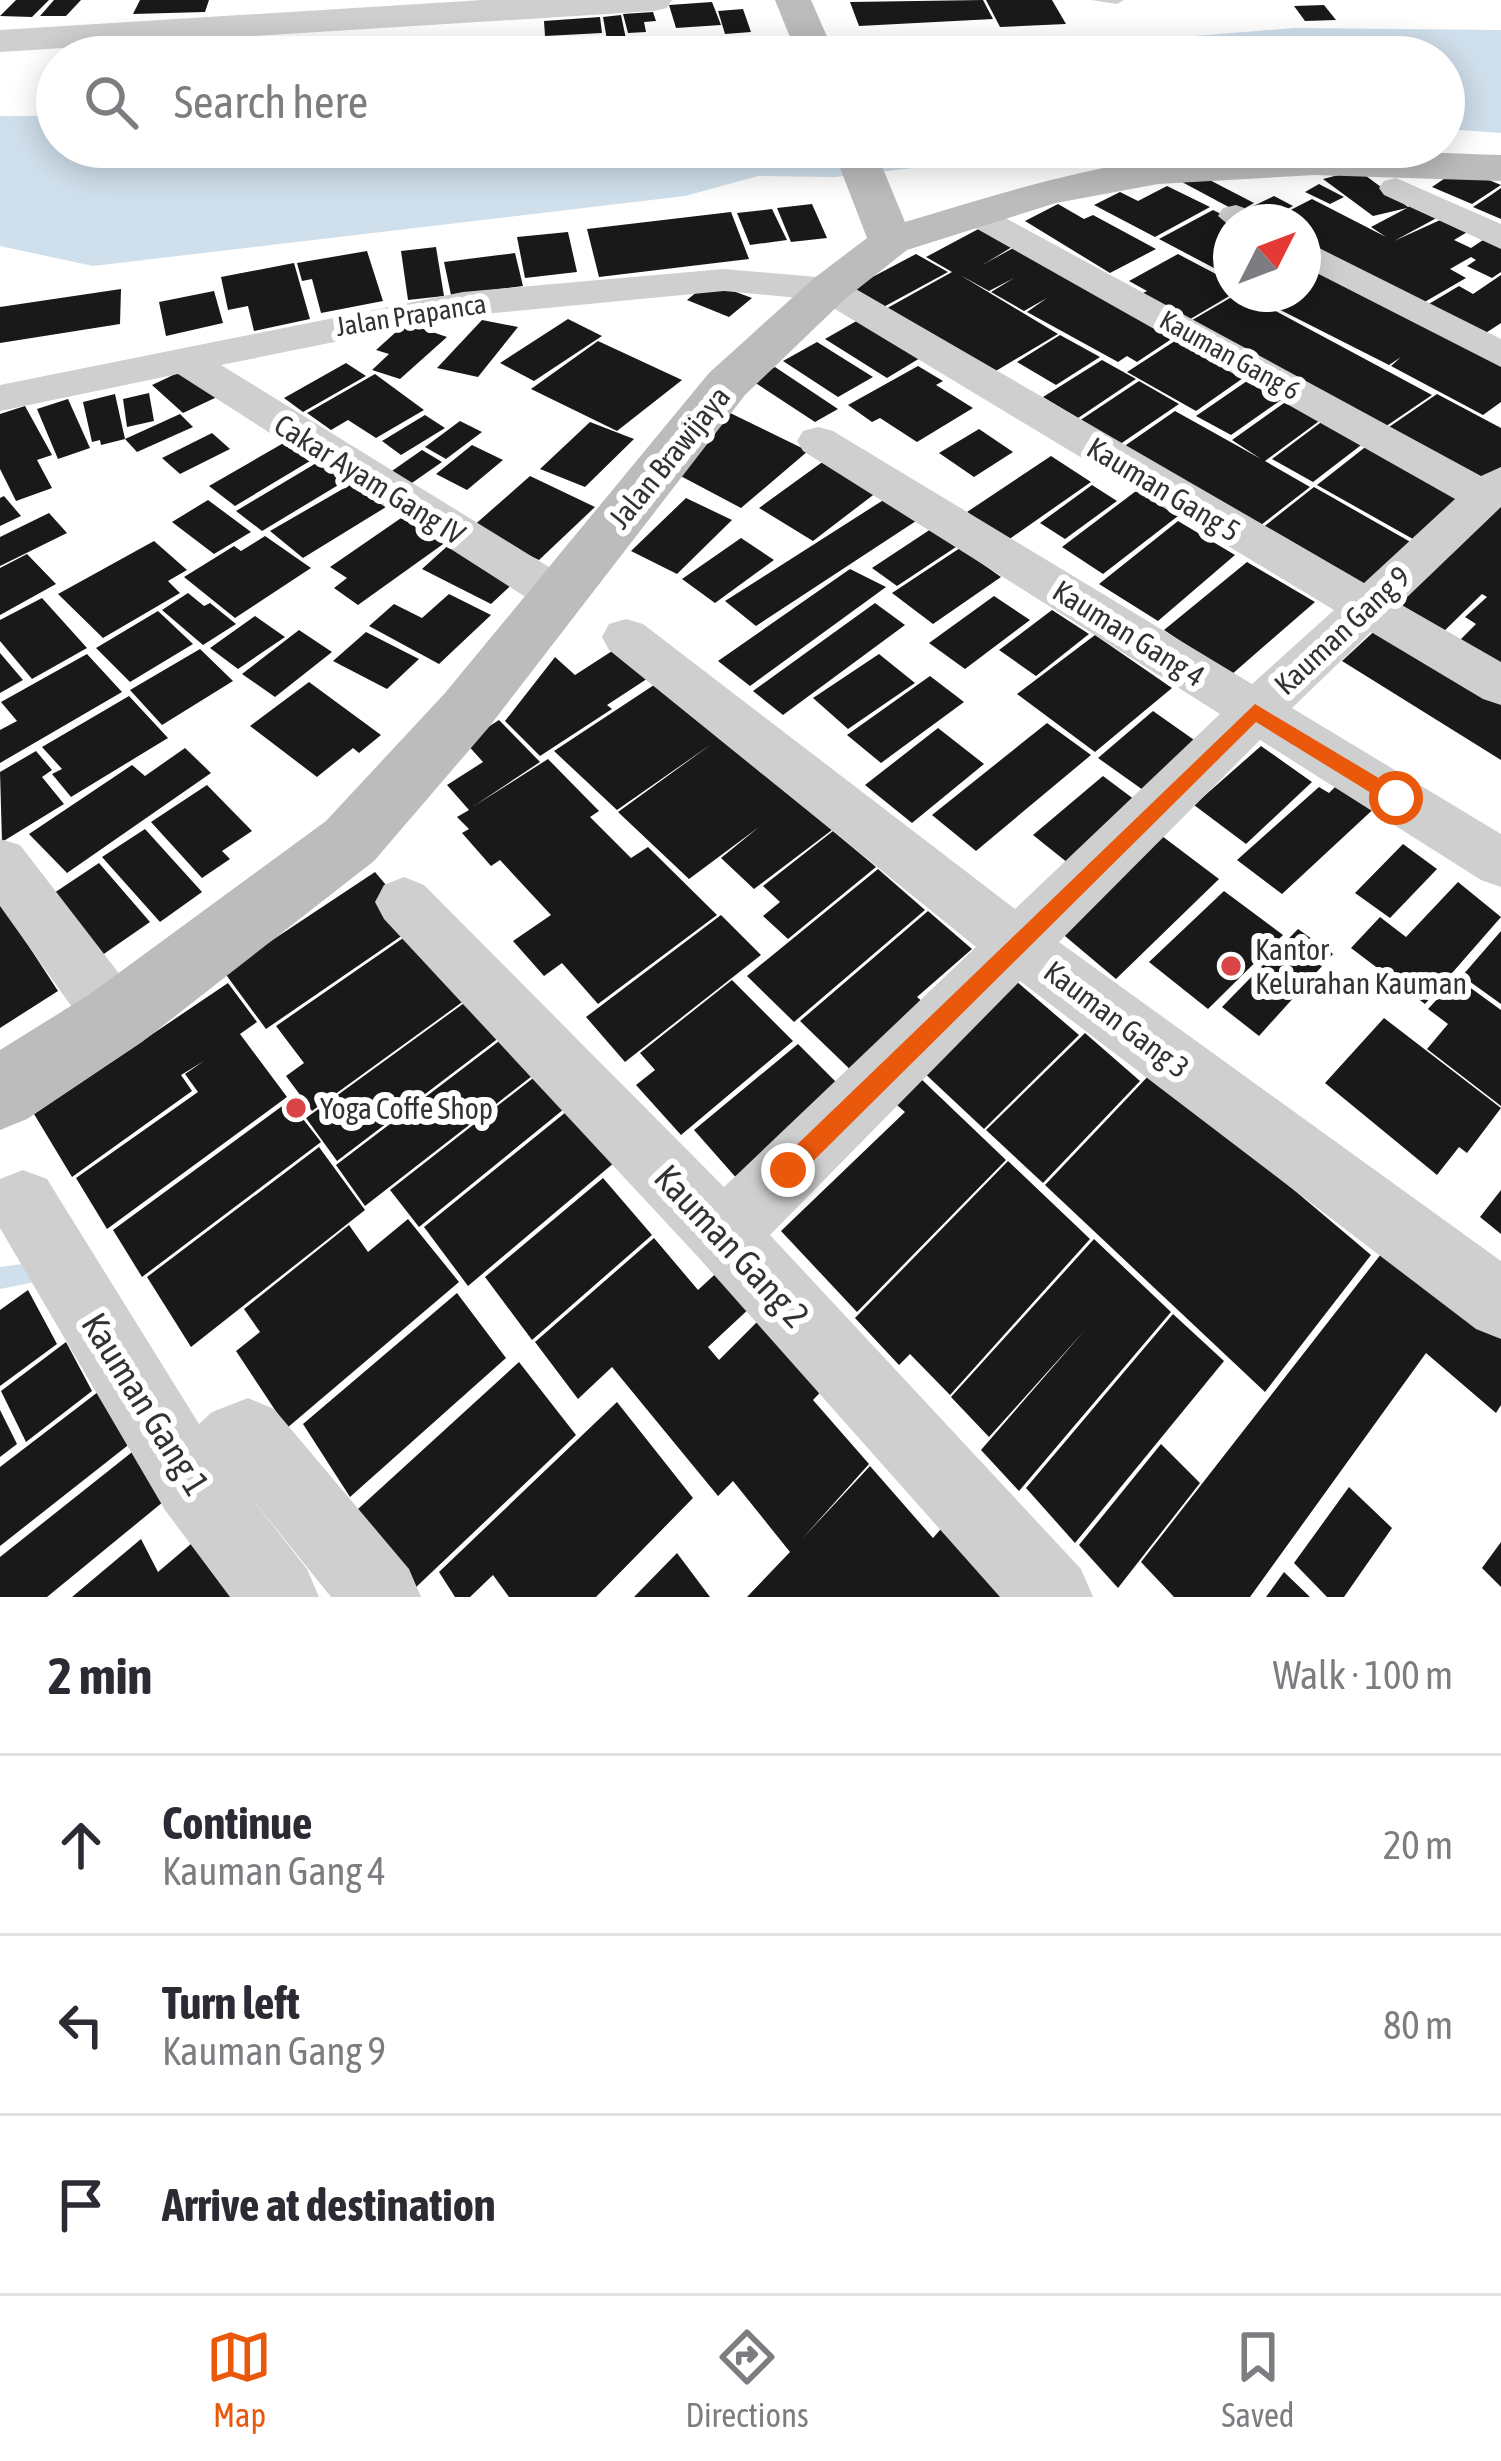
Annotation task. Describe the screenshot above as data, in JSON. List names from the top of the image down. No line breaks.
{"streets":{"main road":["Jalan Brawijaya"],"street":["Jalan Prapanca","Kauman Gang 6","Cakar Ayam Gang IV","Kauman Gang 5","Kauman Gang 9","Kauman Gang 4","Kauman Gang 3","Kauman Gang 2","Kauman Gang 1"]},"crossings":[["Jalan Prapanca","Jalan Brawijaya"],["Jalan Prapanca","Cakar Ayam Gang IV"],["Jalan Prapanca","Kauman Gang 5"],["Kauman Gang 6","Jalan Brawijaya"],["Kauman Gang 6","Kauman Gang 9"],["Jalan Brawijaya","Cakar Ayam Gang IV"],["Jalan Brawijaya","Kauman Gang 5"],["Kauman Gang 5","Kauman Gang 9"],["Kauman Gang 9","Kauman Gang 4"],["Kauman Gang 9","Kauman Gang 3"],["Kauman Gang 9","Kauman Gang 2"]],"places":["Kantor Kelurahan Kauman","Yoga Coffe Shop"],"north":"top right","page":{"search":"Search here","heading":["2 min","Walk · 100 m"],"list":[["Continue","Kauman Gang 4","20 m"],["Turn left","Kauman Gang 9","80 m"],"Arrive at destination"],"nav":["Map","Directions","Saved"]}}
